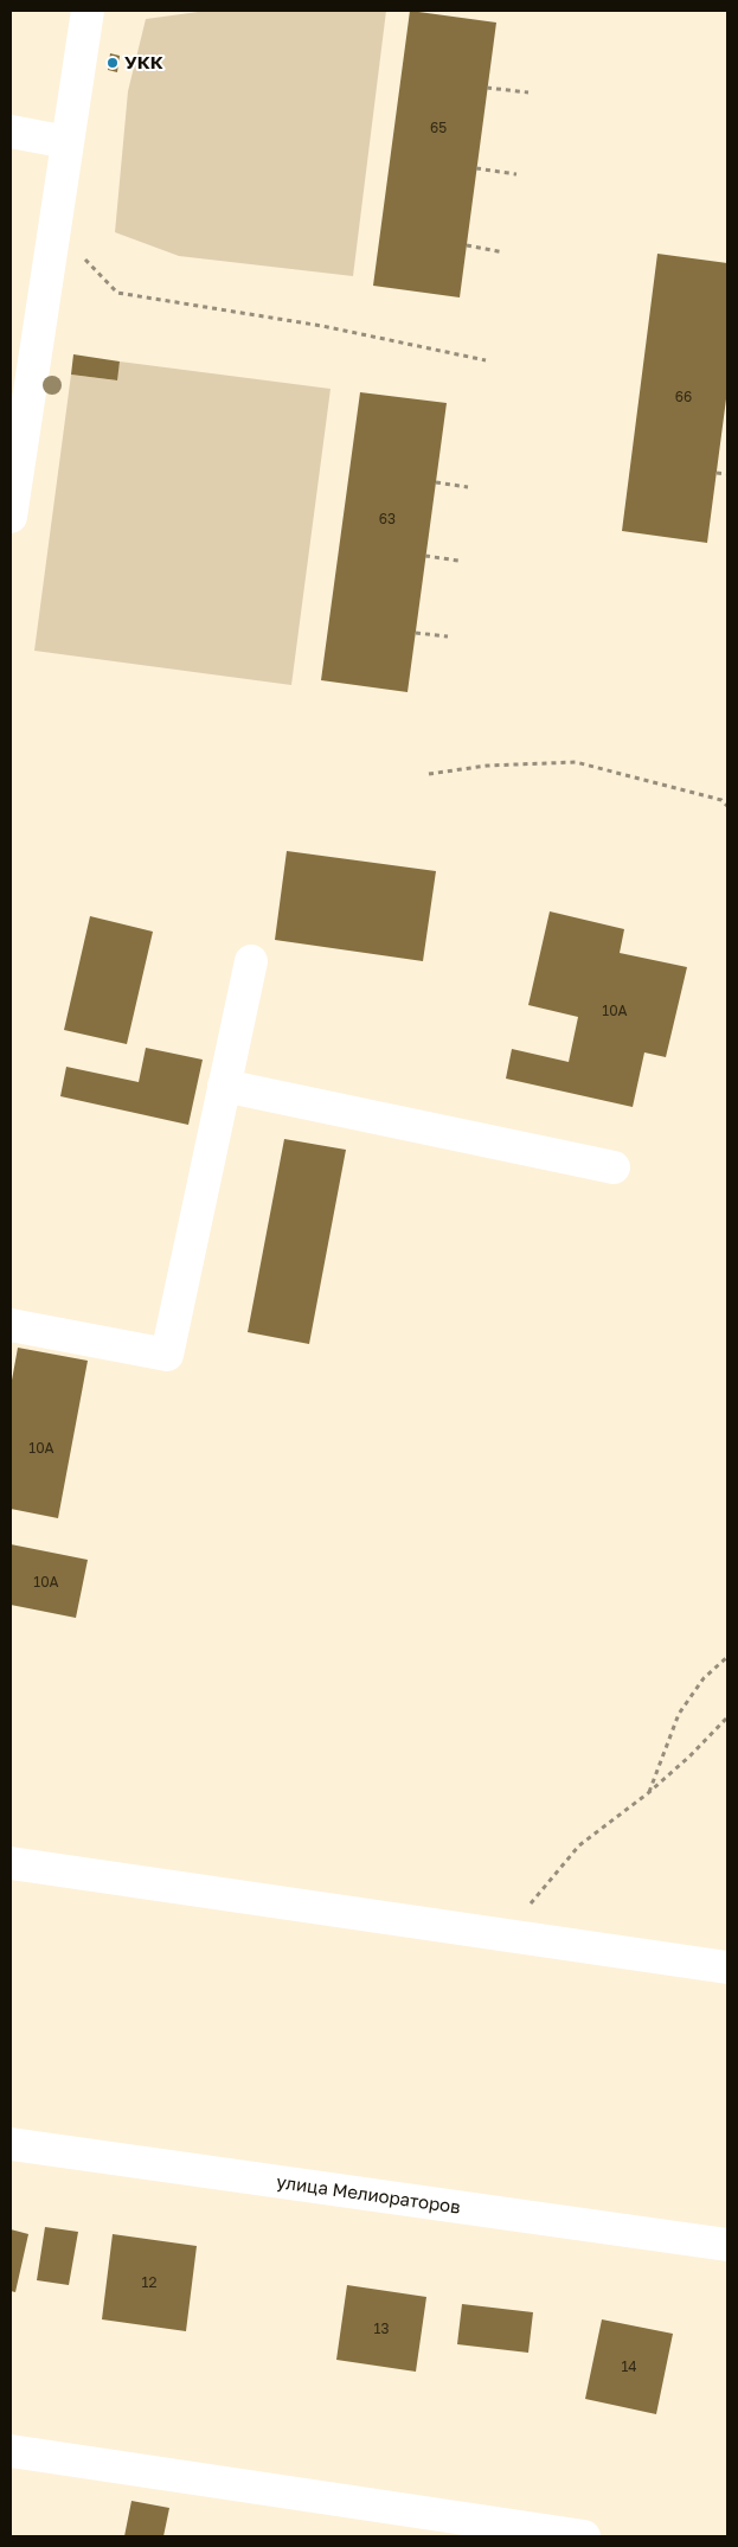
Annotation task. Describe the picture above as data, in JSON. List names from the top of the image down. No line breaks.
{"streets":{"street":["улица Мелиораторов"]},"places":["УКК"],"house_numbers":["65","66","63","10А","10А","10А","12","13","14"]}
